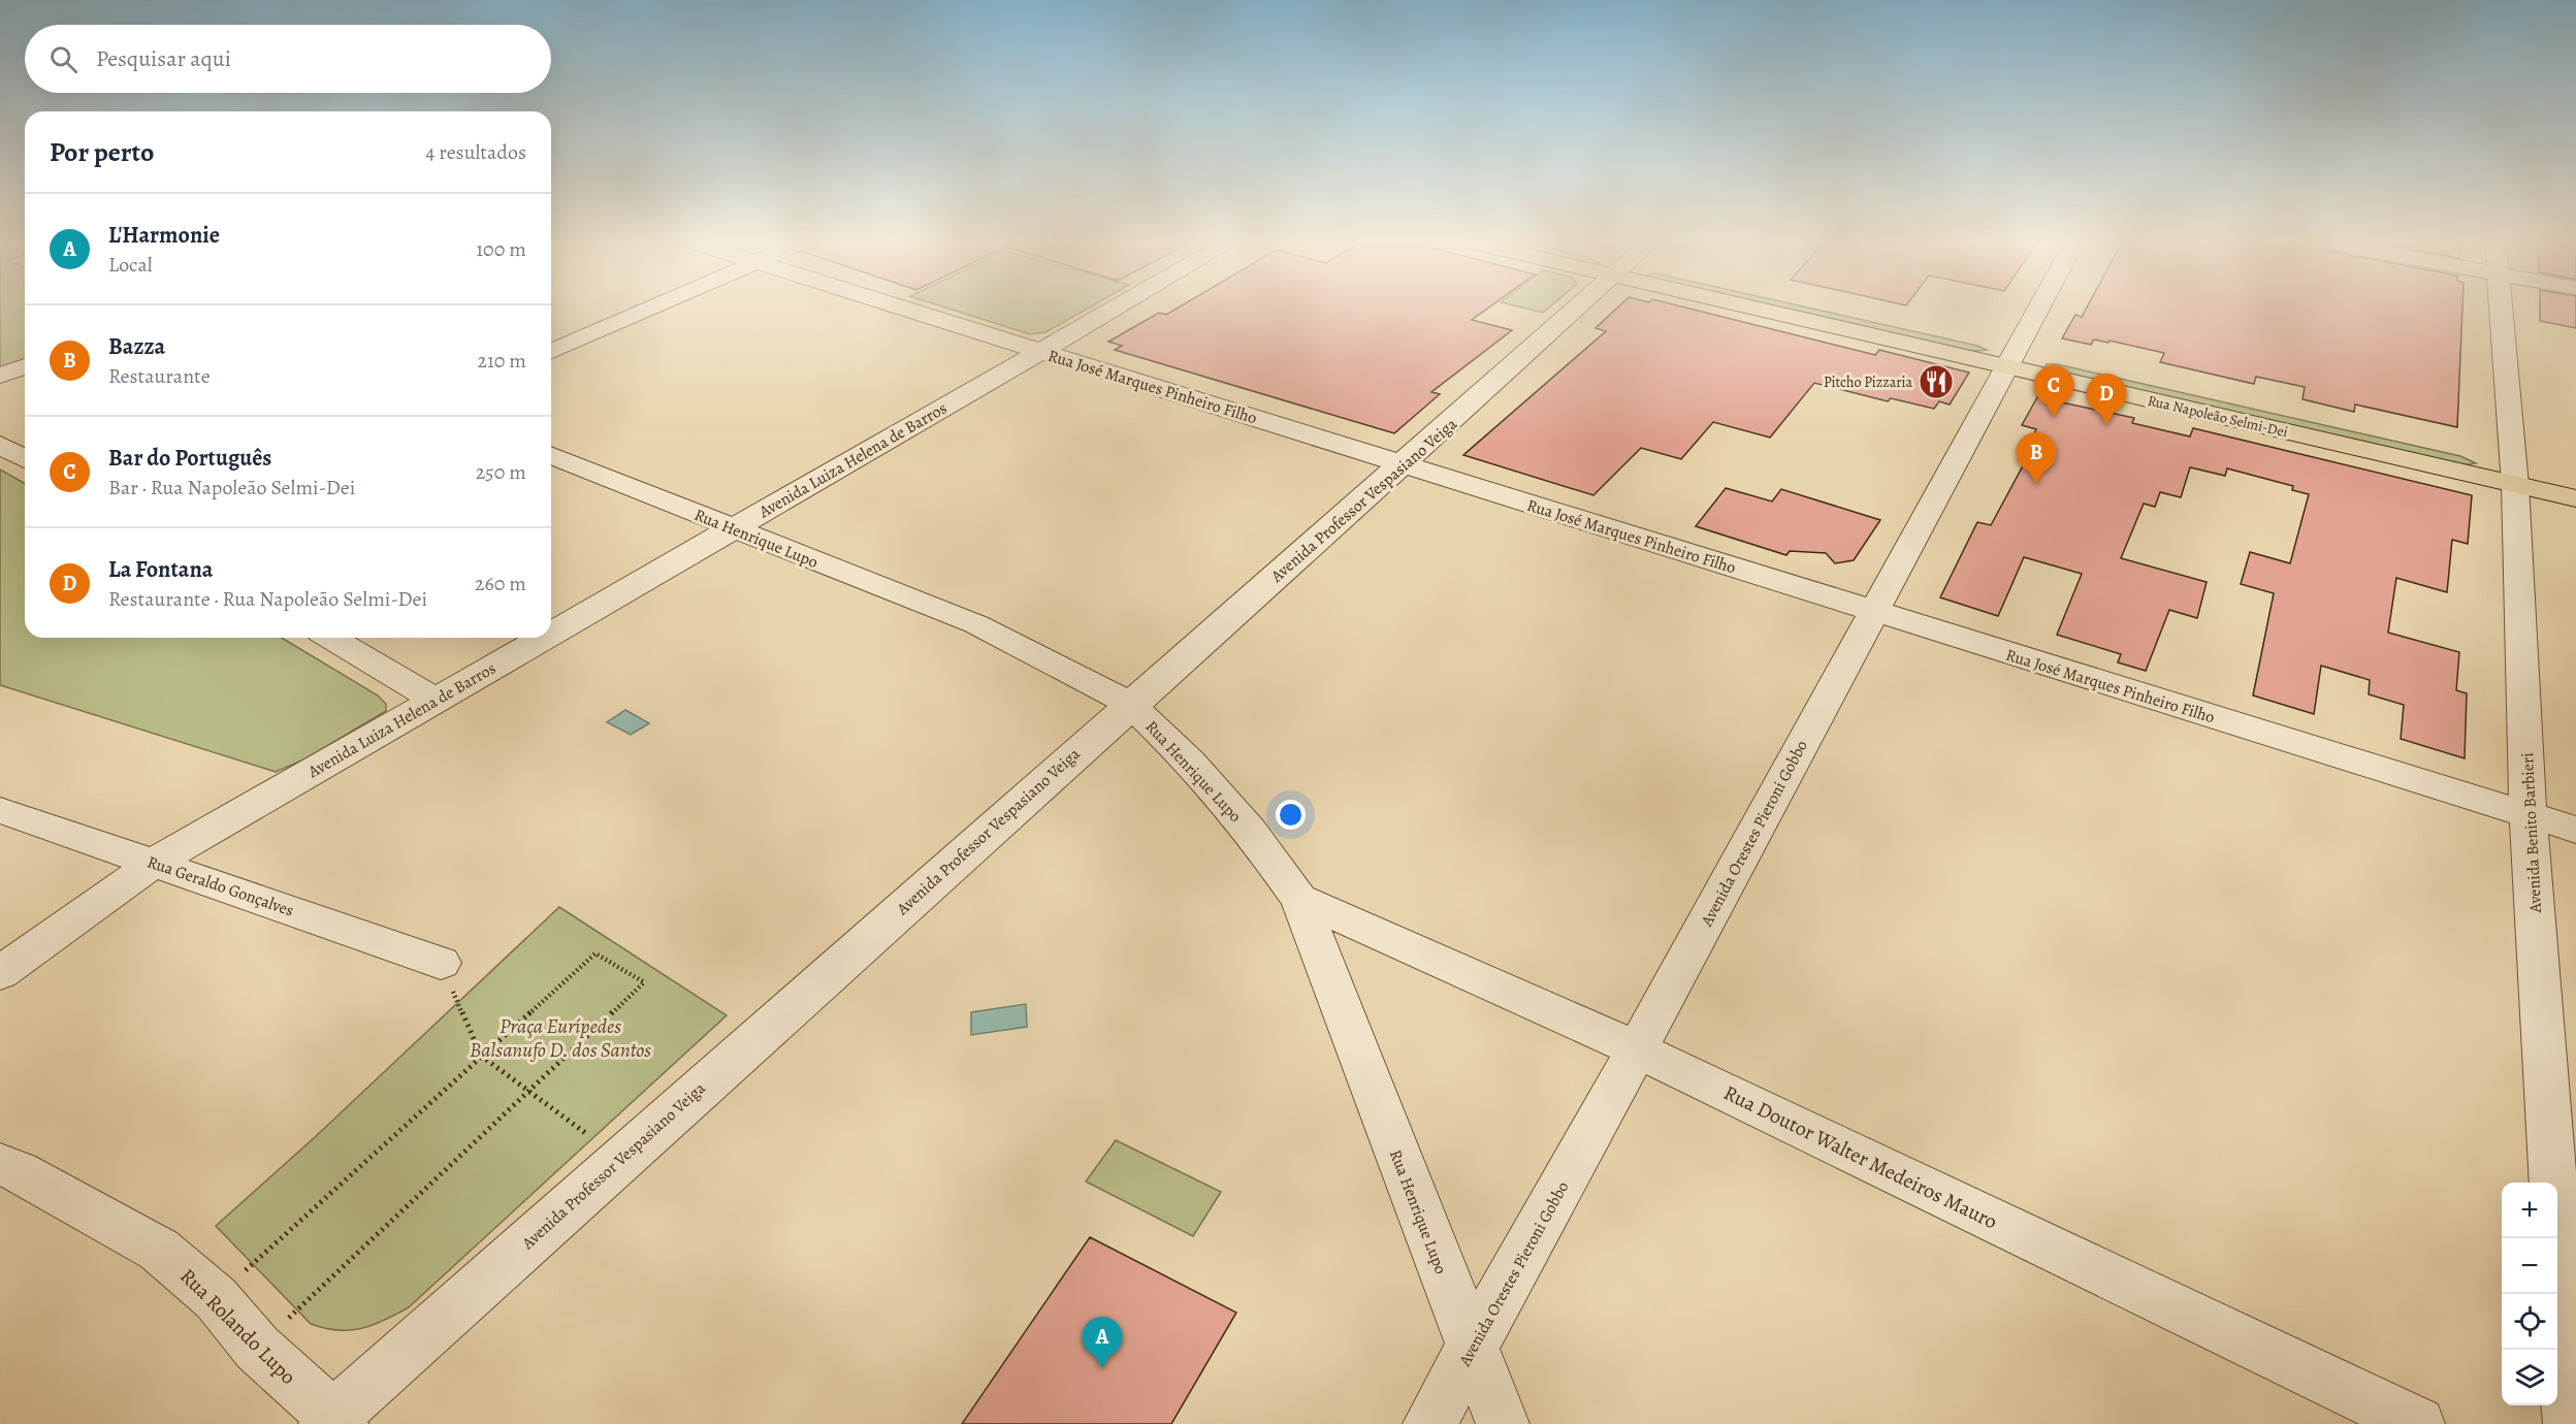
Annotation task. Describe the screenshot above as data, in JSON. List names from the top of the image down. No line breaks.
{"streets":{"main road":["Rua Napoleão Selmi-Dei"],"street":["Rua José Marques Pinheiro Filho","Avenida Luiza Helena de Barros","Avenida Professor Vespasiano Veiga","Rua Henrique Lupo","Avenida Orestes Pieroni Gobbo","Avenida Benito Barbieri","Rua Geraldo Gonçalves","Rua Doutor Walter Medeiros Mauro","Rua Rolando Lupo"]},"crossings":[["Rua José Marques Pinheiro Filho","Avenida Luiza Helena de Barros"],["Rua José Marques Pinheiro Filho","Avenida Professor Vespasiano Veiga"],["Rua José Marques Pinheiro Filho","Avenida Orestes Pieroni Gobbo"],["Rua José Marques Pinheiro Filho","Avenida Benito Barbieri"],["Rua Napoleão Selmi-Dei","Avenida Orestes Pieroni Gobbo"],["Rua Napoleão Selmi-Dei","Avenida Benito Barbieri"],["Avenida Luiza Helena de Barros","Rua Henrique Lupo"],["Avenida Luiza Helena de Barros","Rua Geraldo Gonçalves"],["Avenida Professor Vespasiano Veiga","Rua Henrique Lupo"],["Avenida Professor Vespasiano Veiga","Rua Rolando Lupo"],["Rua Henrique Lupo","Avenida Orestes Pieroni Gobbo"],["Rua Henrique Lupo","Rua Doutor Walter Medeiros Mauro"],["Avenida Orestes Pieroni Gobbo","Rua Doutor Walter Medeiros Mauro"]],"parks":["Praça Eurípedes Balsanufo D. dos Santos"],"places":{"restaurant":["Pitcho Pizzaria"]},"page":{"search":"Pesquisar aqui","heading":["Por perto","4 resultados"],"list":[{"mark":"A","name":"L'Harmonie","note":"Local","value":"100 m"},{"mark":"B","name":"Bazza","note":"Restaurante","value":"210 m"},{"mark":"C","name":"Bar do Português","note":"Bar · Rua Napoleão Selmi-Dei","value":"250 m"},{"mark":"D","name":"La Fontana","note":"Restaurante · Rua Napoleão Selmi-Dei","value":"260 m"}],"pins":["C","D","B","A"],"map_buttons":["+","−"]}}
